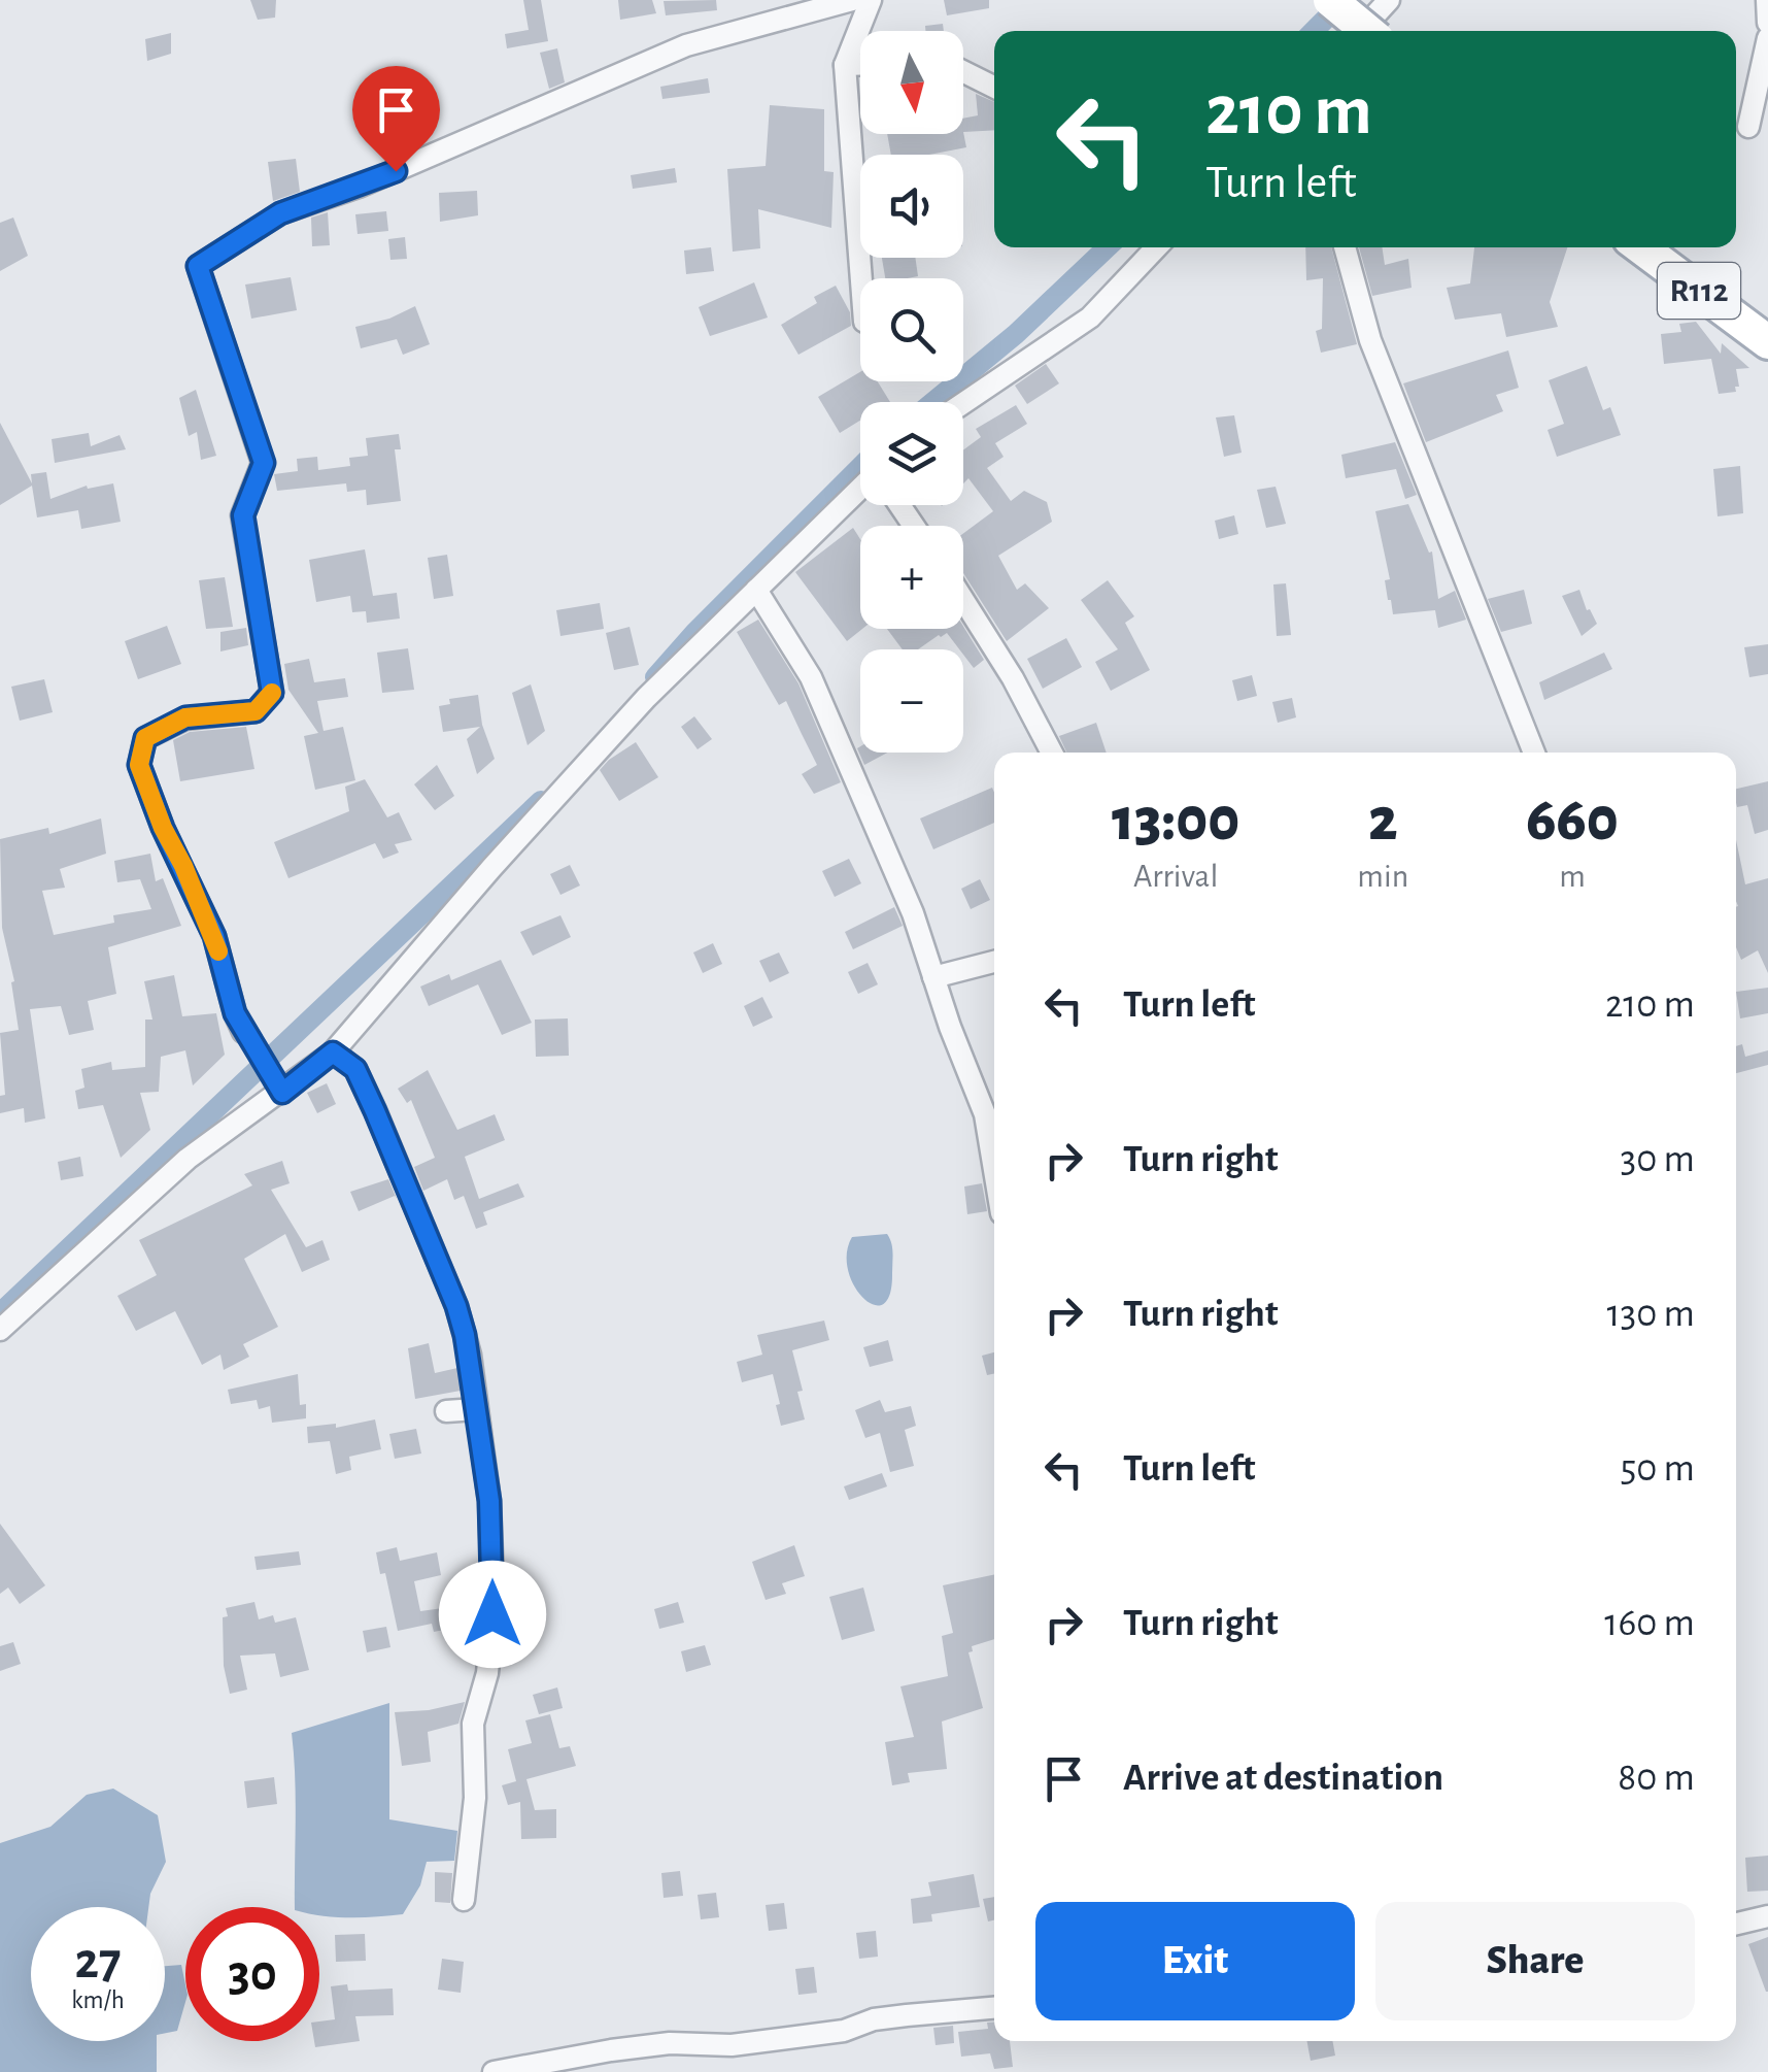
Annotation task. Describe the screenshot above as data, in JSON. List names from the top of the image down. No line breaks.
{"streets":{"main road":["R112"]},"north":"bottom","page":{"map_buttons":["+","−"],"turn":["210 m","Turn left"],"eta":["13:00","Arrival","2","min","660","m"],"list":[{"name":"Turn left","value":"210 m"},{"name":"Turn right","value":"30 m"},{"name":"Turn right","value":"130 m"},{"name":"Turn left","value":"50 m"},{"name":"Turn right","value":"160 m"},{"name":"Arrive at destination","value":"80 m"}],"buttons":["Exit","Share"],"speed":"27 km/h","limit":"30"}}
